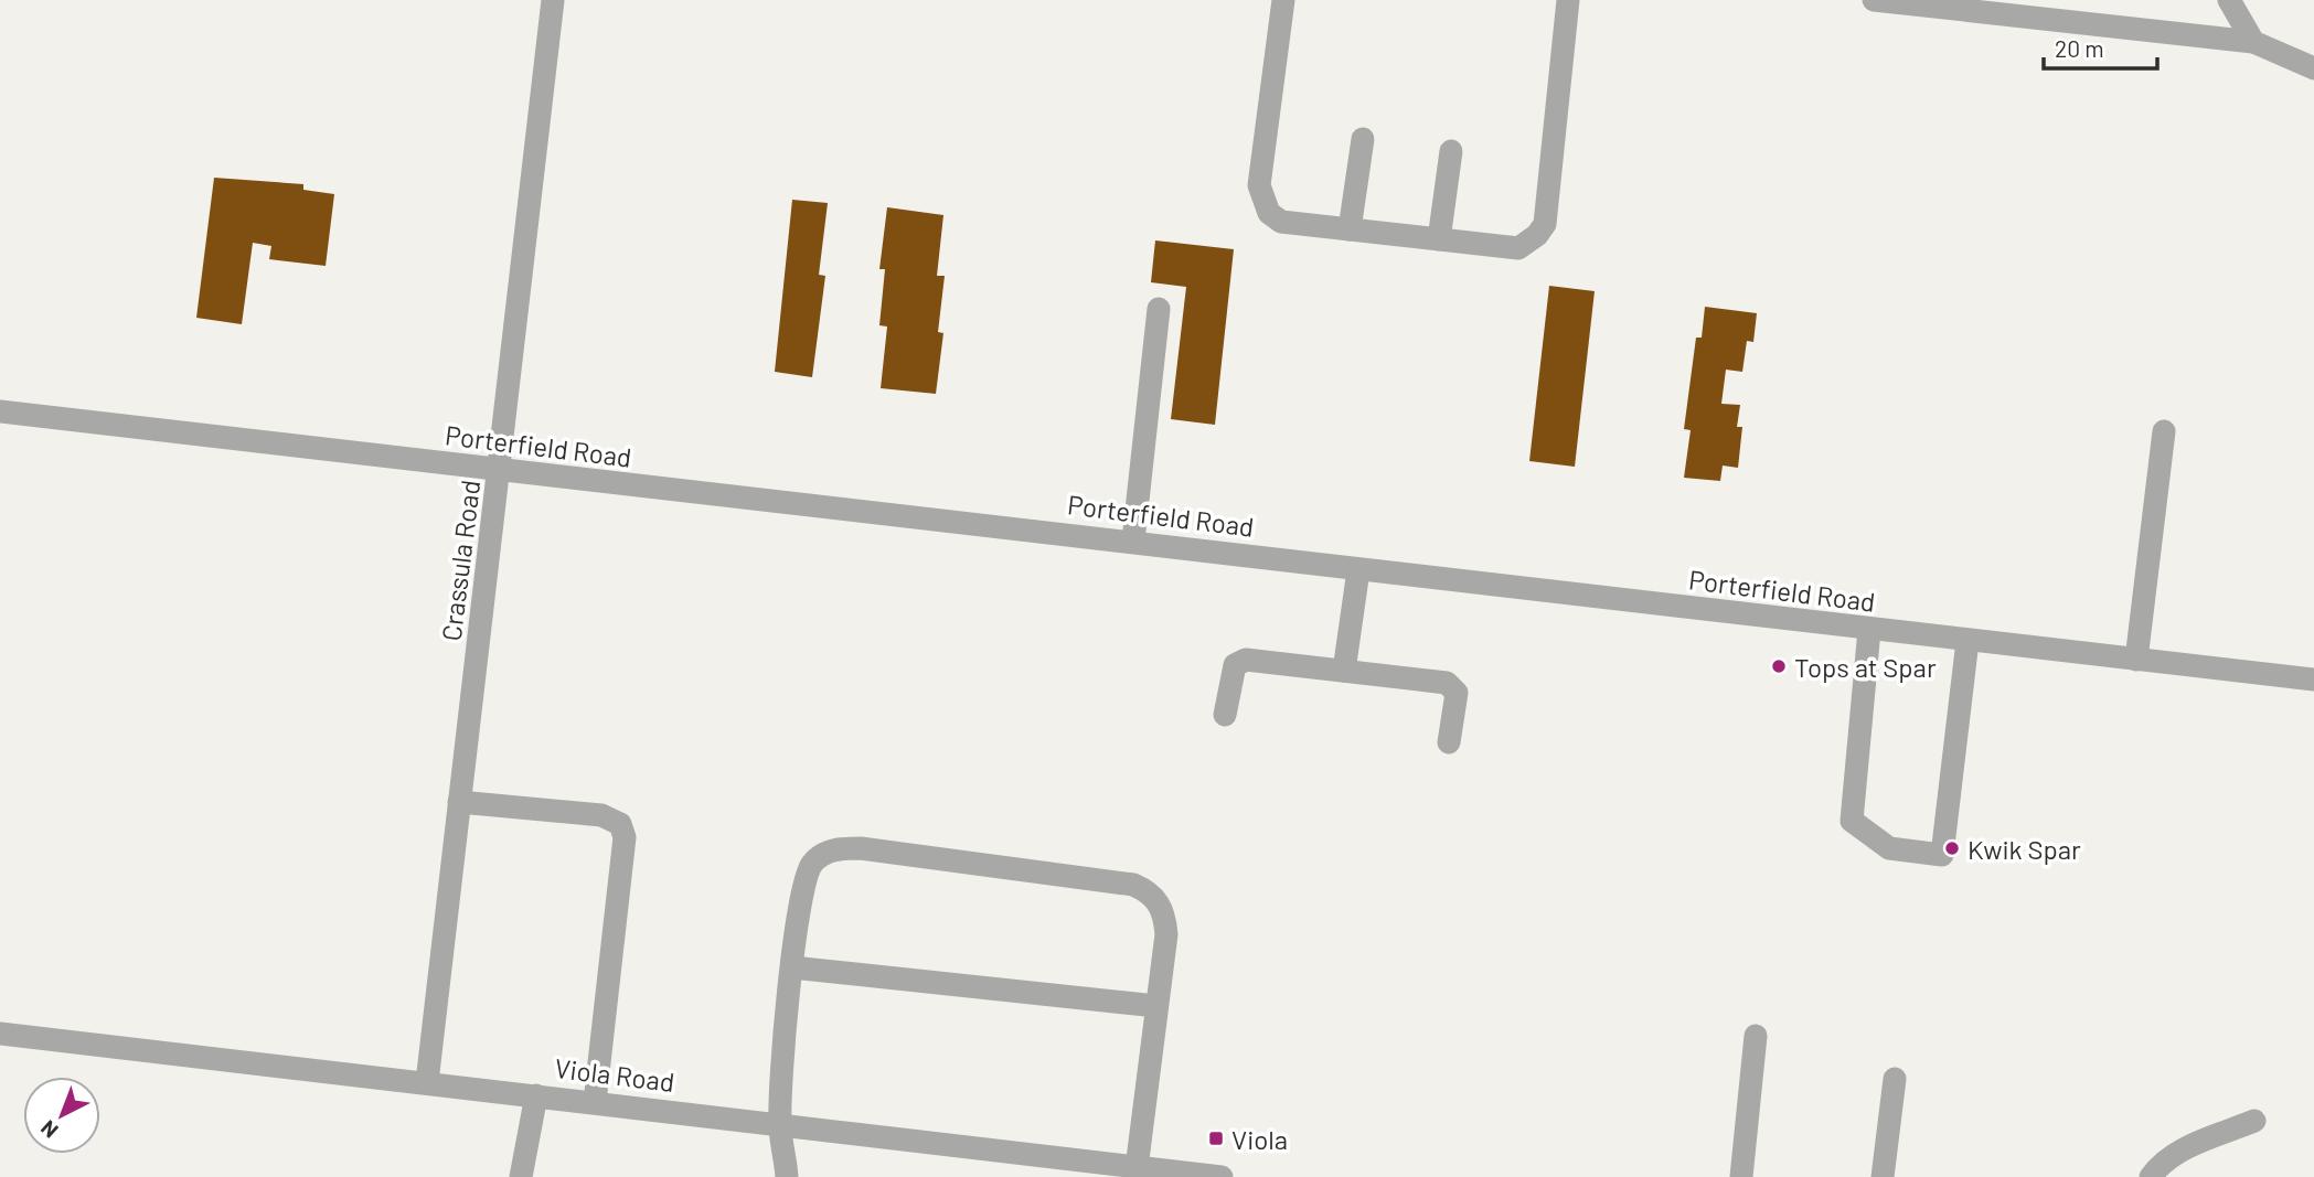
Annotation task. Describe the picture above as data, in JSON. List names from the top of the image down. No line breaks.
{"streets":{"street":["Porterfield Road","Crassula Road","Viola Road"]},"crossings":[["Porterfield Road","Crassula Road"],["Crassula Road","Viola Road"]],"places":{"other":["Tops at Spar","Kwik Spar"],"transit":["Viola"]},"scale_bar":"20 m","north":"bottom left"}
